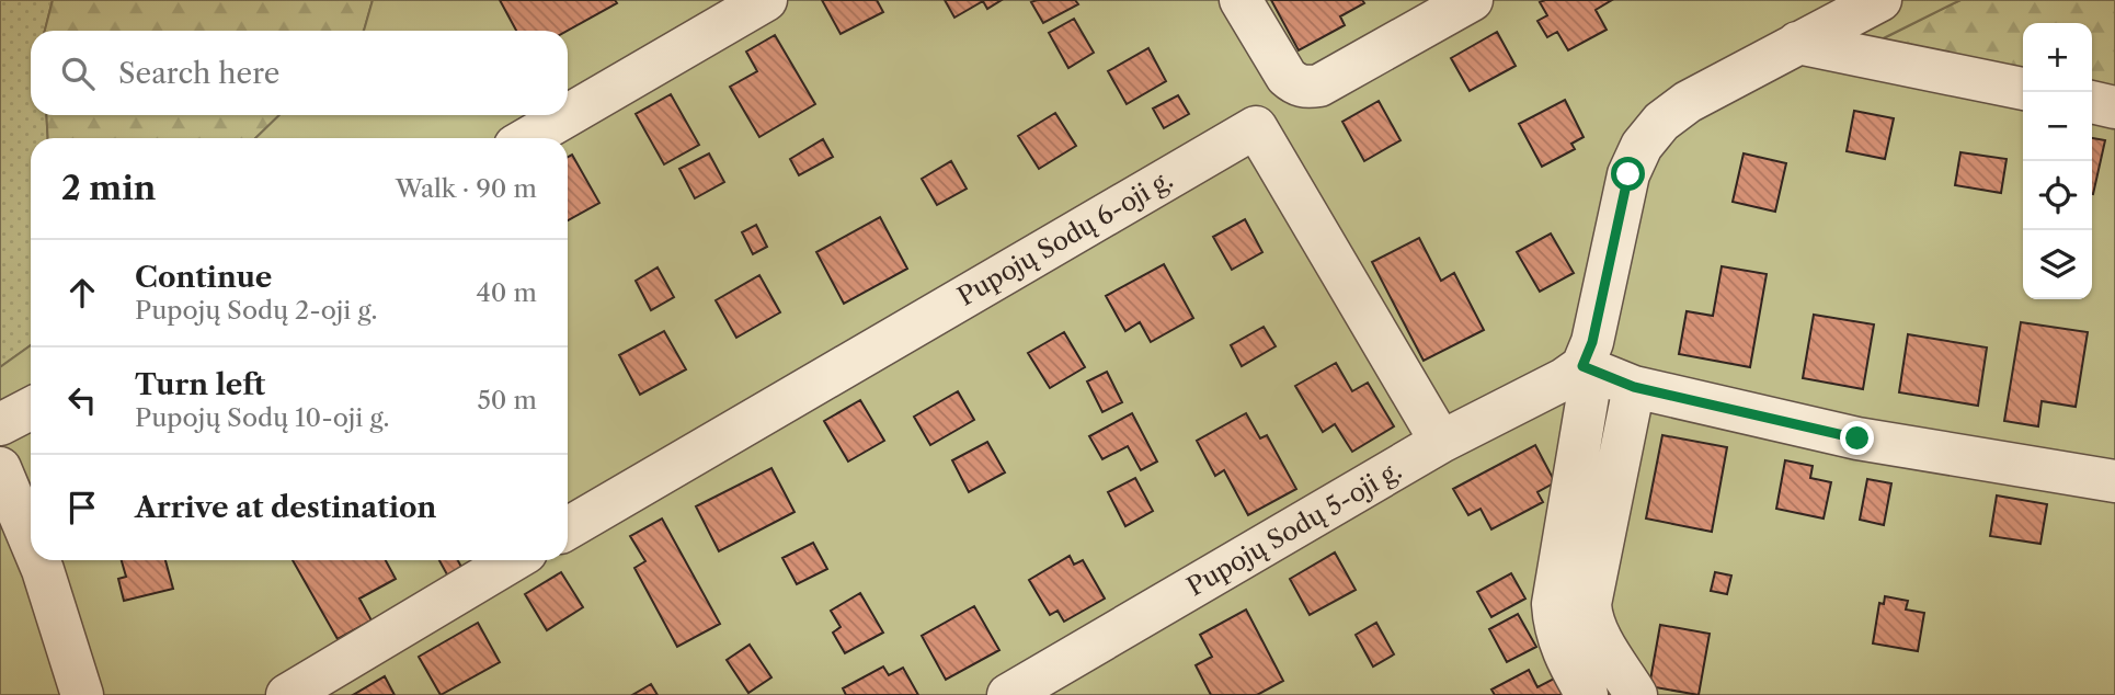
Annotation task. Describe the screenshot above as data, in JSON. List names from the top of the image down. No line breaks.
{"streets":{"street":["Pupojų Sodų 6-oji g.","Pupojų Sodų 5-oji g."]},"crossings":[["Pupojų Sodų 6-oji g.","Pupojų Sodų 5-oji g."]],"page":{"map_buttons":["+","−"],"search":"Search here","heading":["2 min","Walk · 90 m"],"list":[["Continue","Pupojų Sodų 2-oji g.","40 m"],["Turn left","Pupojų Sodų 10-oji g.","50 m"],"Arrive at destination"]}}
